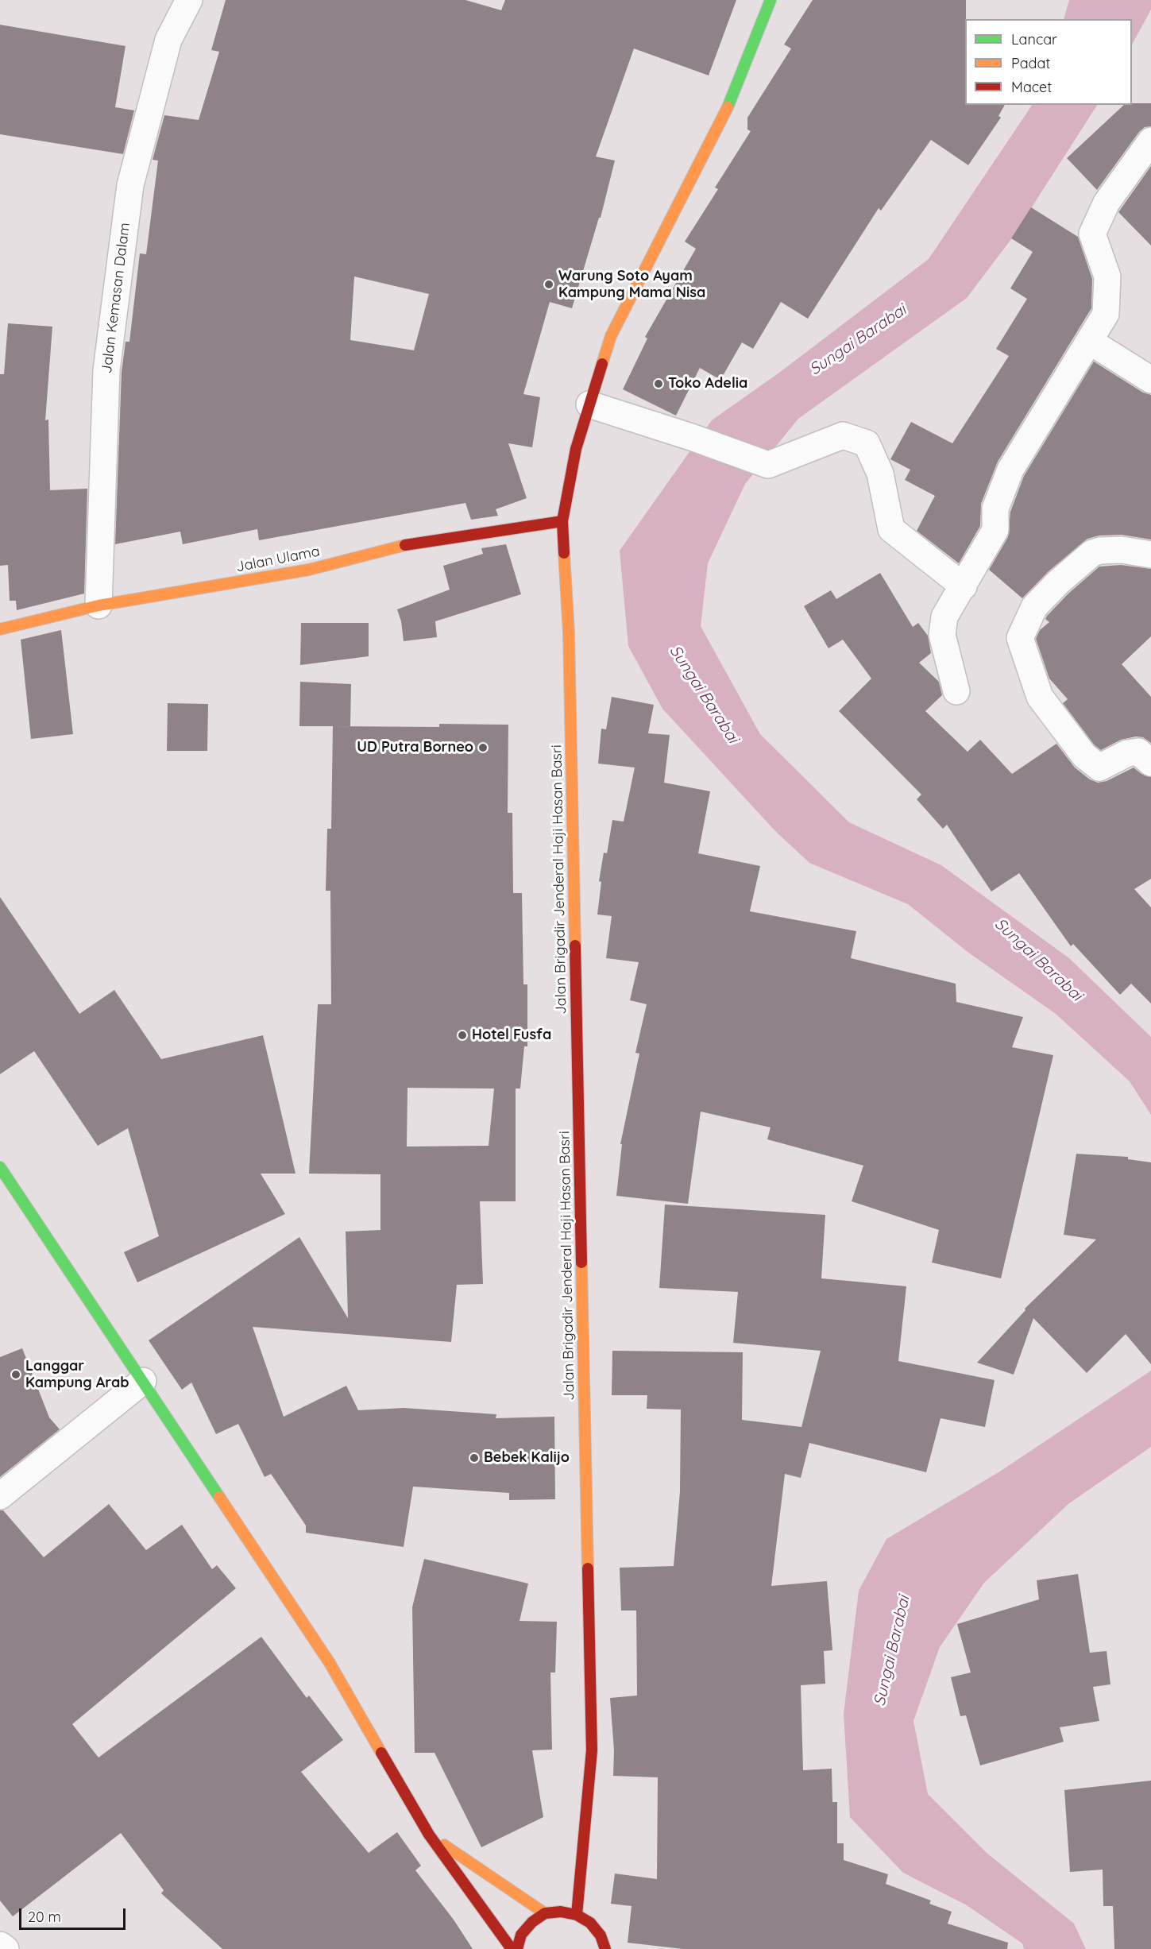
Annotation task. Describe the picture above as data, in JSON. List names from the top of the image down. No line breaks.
{"streets":{"main road":["Jalan Ulama","Jalan Brigadir Jenderal Haji Hasan Basri"],"street":["Jalan Kemasan Dalam"]},"crossings":[["Jalan Kemasan Dalam","Jalan Ulama"],["Jalan Ulama","Jalan Brigadir Jenderal Haji Hasan Basri"]],"water":["Sungai Barabai"],"places":["Warung Soto Ayam Kampung Mama Nisa","Toko Adelia","UD Putra Borneo","Hotel Fusfa","Langgar Kampung Arab","Bebek Kalijo"],"legend":["Lancar","Padat","Macet"],"scale_bar":"20 m"}
